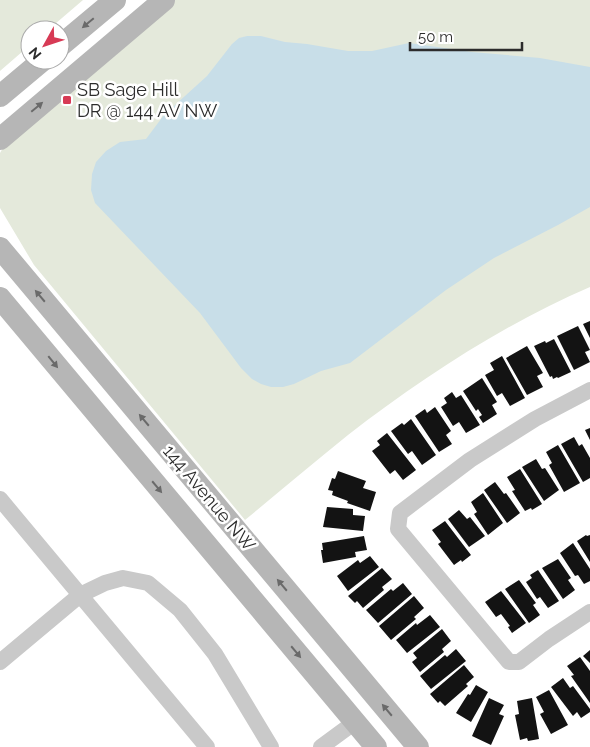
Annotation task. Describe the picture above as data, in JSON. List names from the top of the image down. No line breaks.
{"streets":{"main road":["144 Avenue NW"]},"places":{"transit":["SB Sage Hill DR @ 144 AV NW"]},"scale_bar":"50 m","north":"bottom left"}
